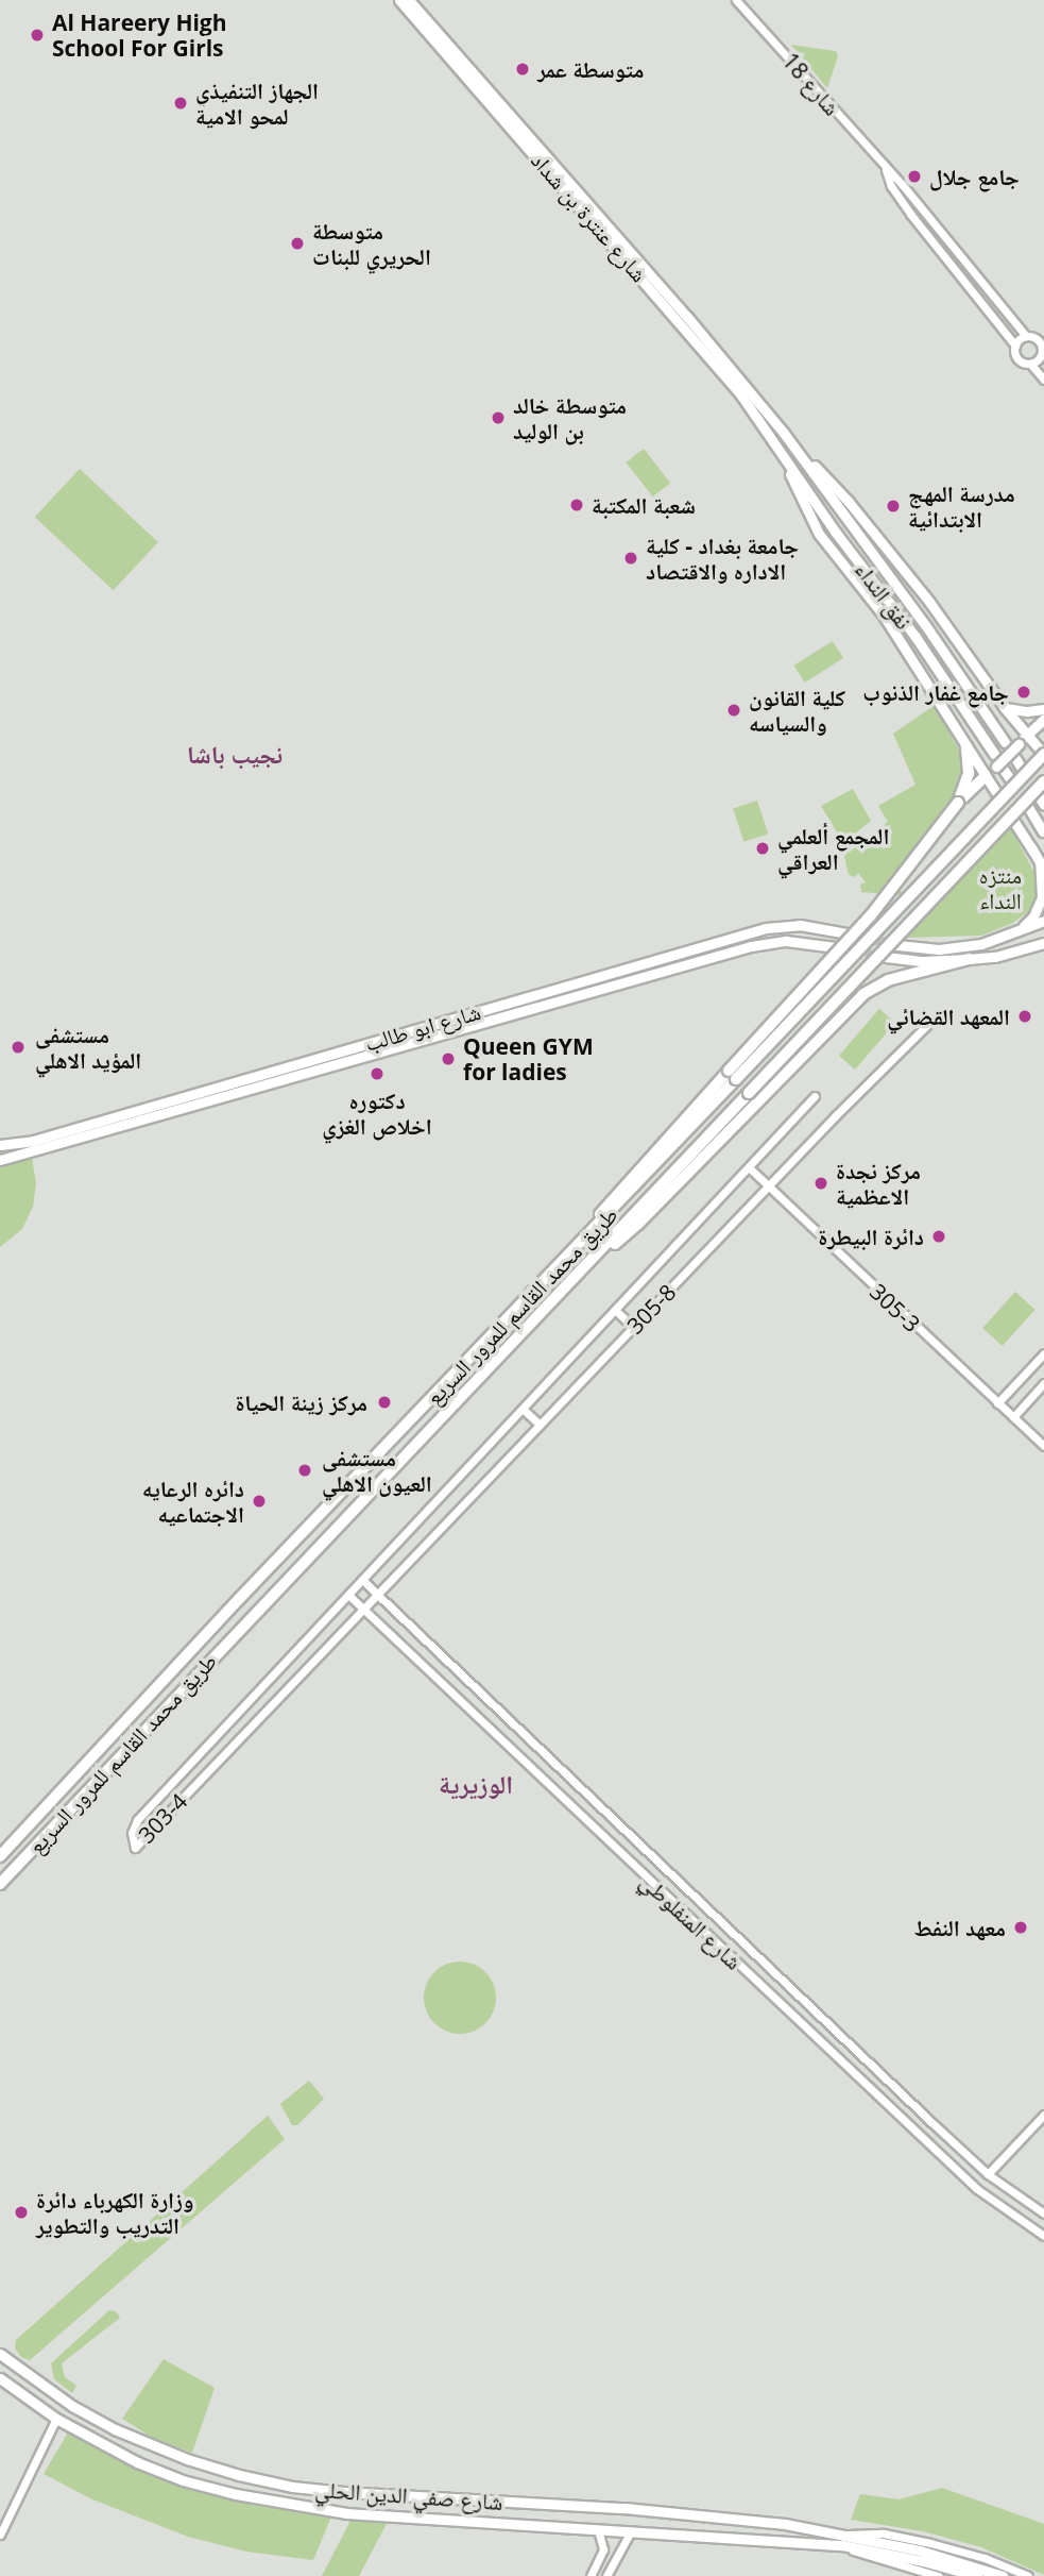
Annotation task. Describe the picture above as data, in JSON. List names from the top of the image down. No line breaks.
{"streets":{"highway":["طريق محمد القاسم للمرور السريع"],"main road":["شارع عنترة بن شداد","نفق النداء","شارع ابو طالب","شارع صفي الدين الحلي"],"street":["شارع 18","305-3","305-8","303-4","شارع المنفلوطي"]},"crossings":[["شارع عنترة بن شداد","نفق النداء"],["305-3","305-8"],["305-8","303-4"],["305-8","شارع المنفلوطي"],["303-4","شارع المنفلوطي"]],"districts":["نجيب باشا","الوزيرية"],"parks":["منتزه النداء"],"places":["Al Hareery High School For Girls","متوسطة عمر","الجهاز التنفيذي لمحو الامية","جامع جلال","متوسطة الحريري للبنات","متوسطة خالد بن الوليد","شعبة المكتبة","مدرسة المهج الابتدائية","جامعة بغداد - كلية الاداره والاقتصاد","جامع غفار الذنوب","كلية القانون والسياسه","المجمع ألعلمي العراقي","المعهد القضائي","مستشفى المؤيد الاهلي","Queen GYM for ladies","دكتوره اخلاص الغزي","مركز نجدة الاعظمية","دائرة البيطرة","مركز زينة الحياة","مستشفى العيون الاهلي","دائره الرعايه الاجتماعيه","معهد النفط","وزارة الكهرباء دائرة التدريب والتطوير"]}
